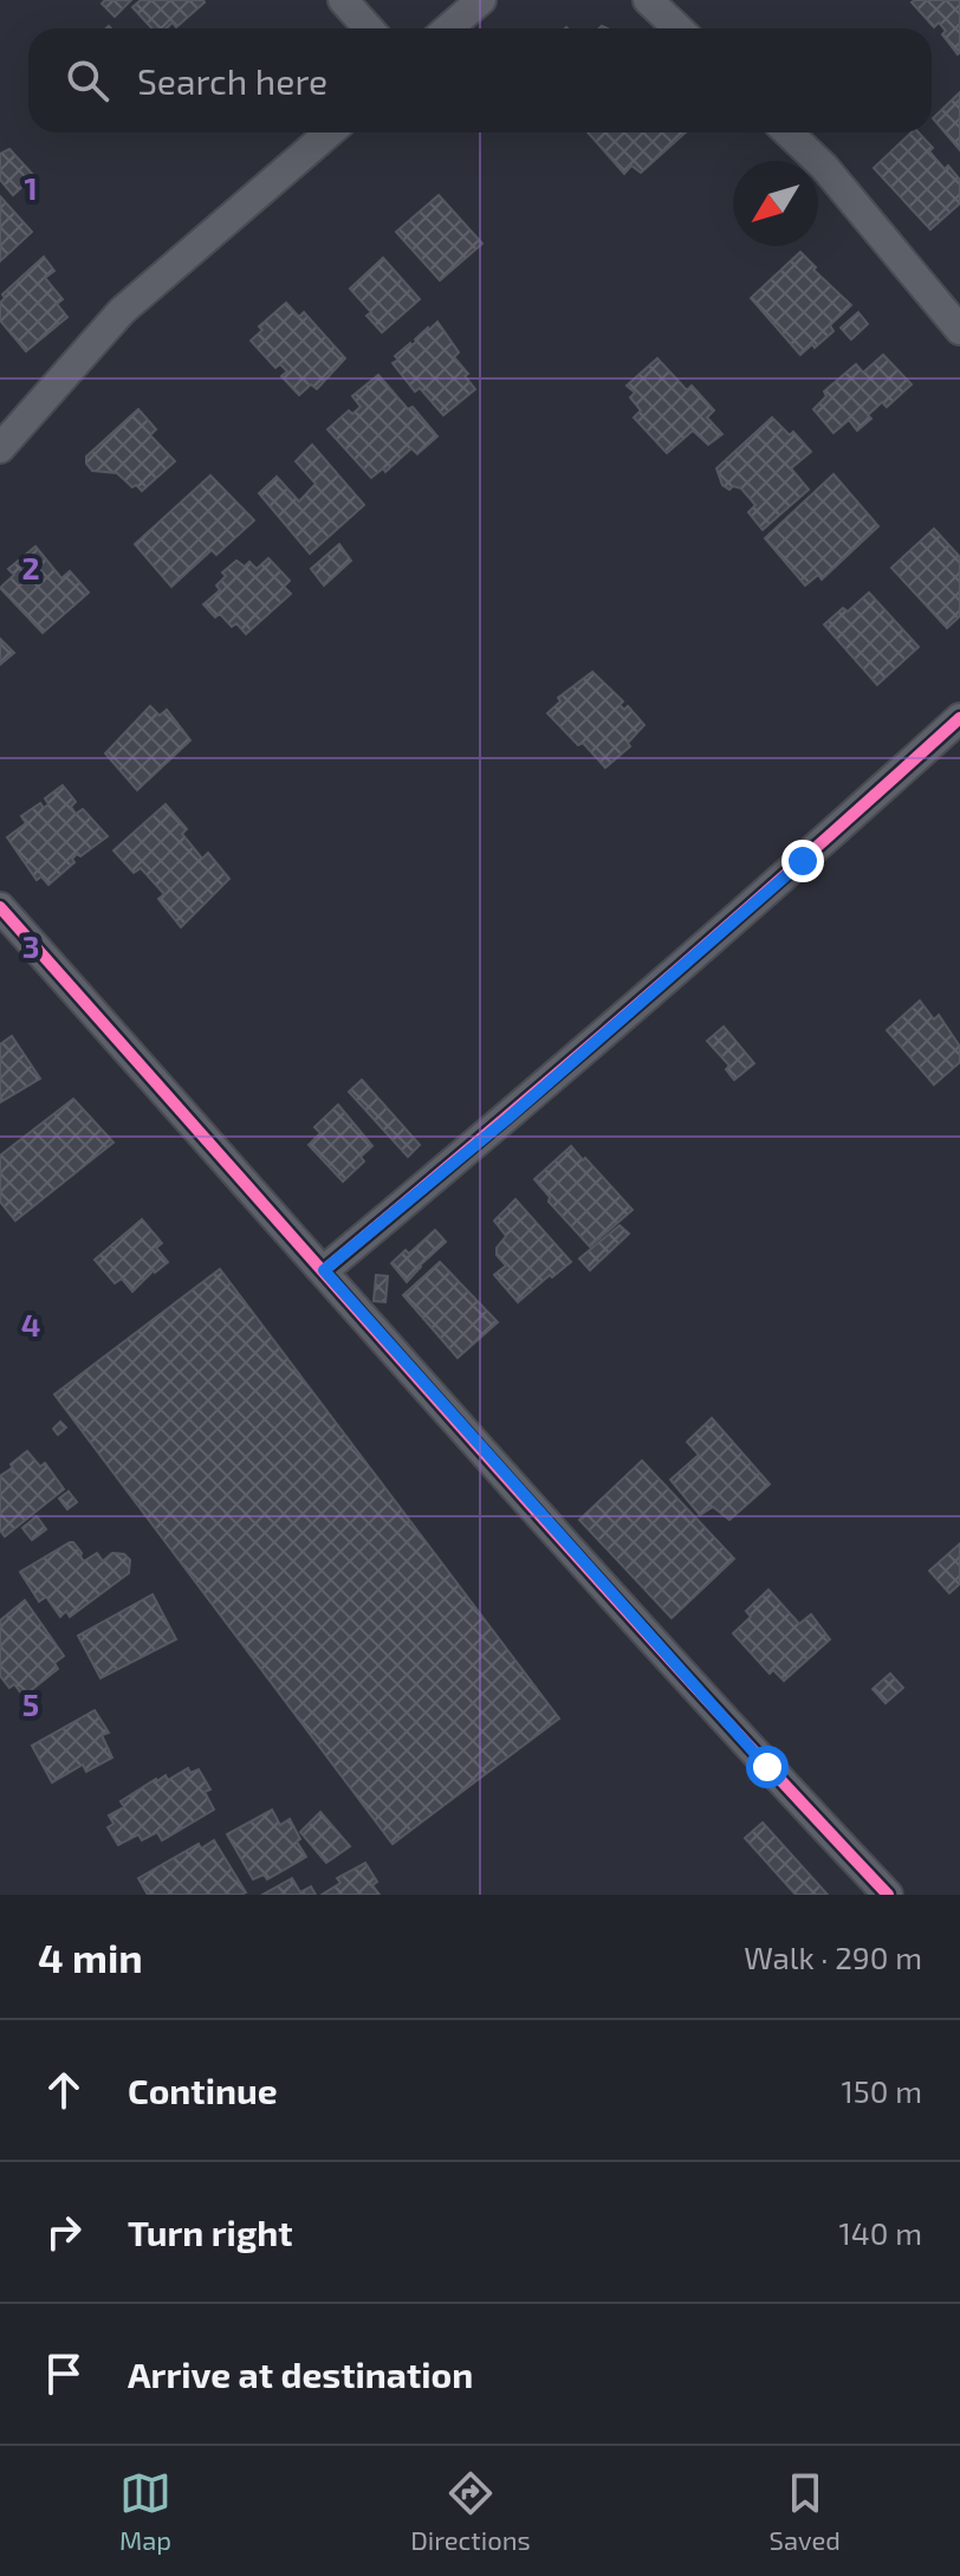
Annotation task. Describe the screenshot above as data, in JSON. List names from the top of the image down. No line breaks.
{"north":"bottom left","page":{"search":"Search here","heading":["4 min","Walk · 290 m"],"list":[["Continue","150 m"],["Turn right","140 m"],"Arrive at destination"],"nav":["Map","Directions","Saved"]},"grid":{"rows":["1","2","3","4","5"]}}
